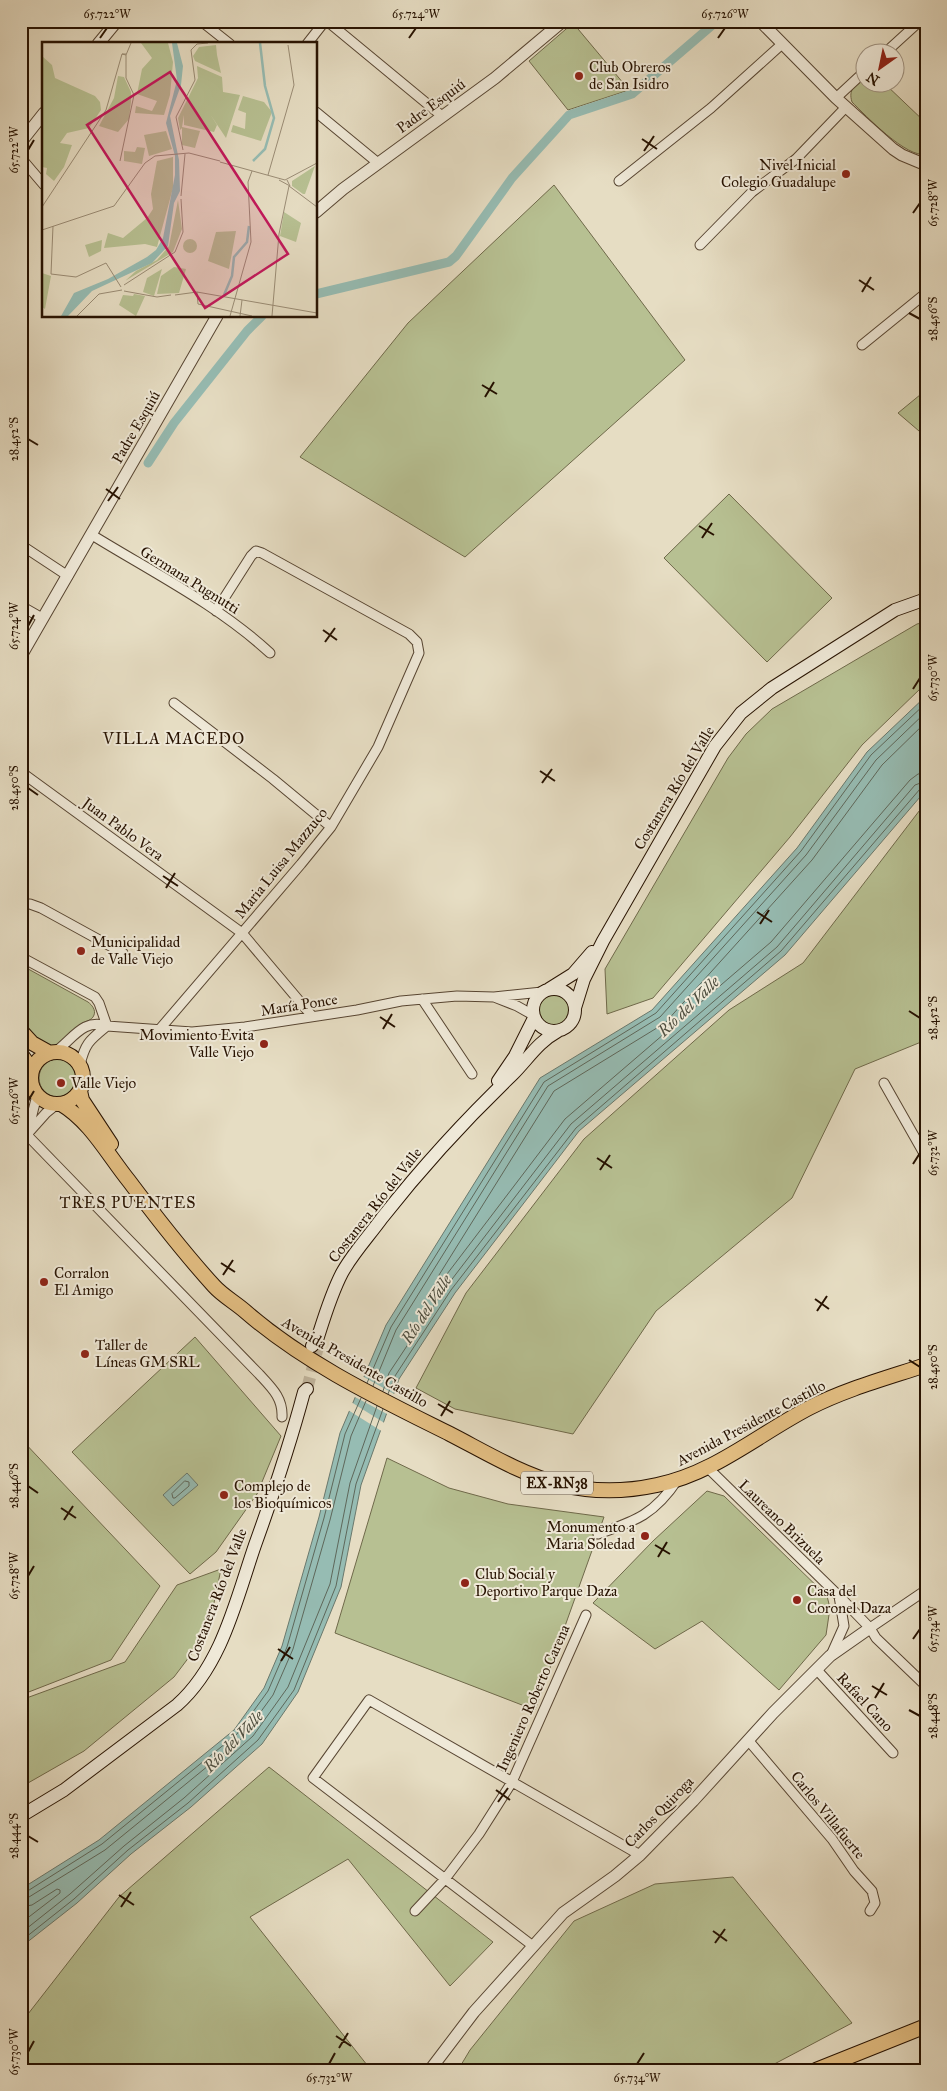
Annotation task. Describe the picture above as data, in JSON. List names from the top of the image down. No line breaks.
{"streets":{"main road":["Costanera Río del Valle","Avenida Presidente Castillo","EX-RN38"],"street":["Padre Esquiú","Germana Pugnutti","Juan Pablo Vera","Maria Luisa Mazzuco","María Ponce","Laureano Brizuela","Ingeniero Roberto Carena","Rafael Cano","Carlos Quiroga","Carlos Villafuerte"]},"crossings":[["Padre Esquiú","Germana Pugnutti"],["Germana Pugnutti","Maria Luisa Mazzuco"],["Costanera Río del Valle","María Ponce"],["Juan Pablo Vera","Maria Luisa Mazzuco"],["Juan Pablo Vera","María Ponce"],["Maria Luisa Mazzuco","María Ponce"],["María Ponce","Avenida Presidente Castillo"],["María Ponce","EX-RN38"],["Avenida Presidente Castillo","EX-RN38"],["Avenida Presidente Castillo","Laureano Brizuela"],["Laureano Brizuela","Carlos Quiroga"],["Rafael Cano","Carlos Quiroga"],["Carlos Quiroga","Carlos Villafuerte"]],"districts":["VILLA MACEDO","TRES PUENTES"],"water":["Río del Valle"],"places":["Club Obreros de San Isidro","Nivel Inicial Colegio Guadalupe","Municipalidad de Valle Viejo","Movimiento Evita Valle Viejo","Valle Viejo","Corralon El Amigo","Taller de Líneas GM SRL","Complejo de los Bioquímicos","Monumento a Maria Soledad","Club Social y Deportivo Parque Daza","Casa del Coronel Daza"],"north":"bottom left","coordinates":["65.722°W","65.724°W","65.726°W","65.728°W","28.456°S","28.452°S","65.730°W","28.450°S","65.732°W","28.446°S","65.734°W","28.448°S","28.444°S"]}
